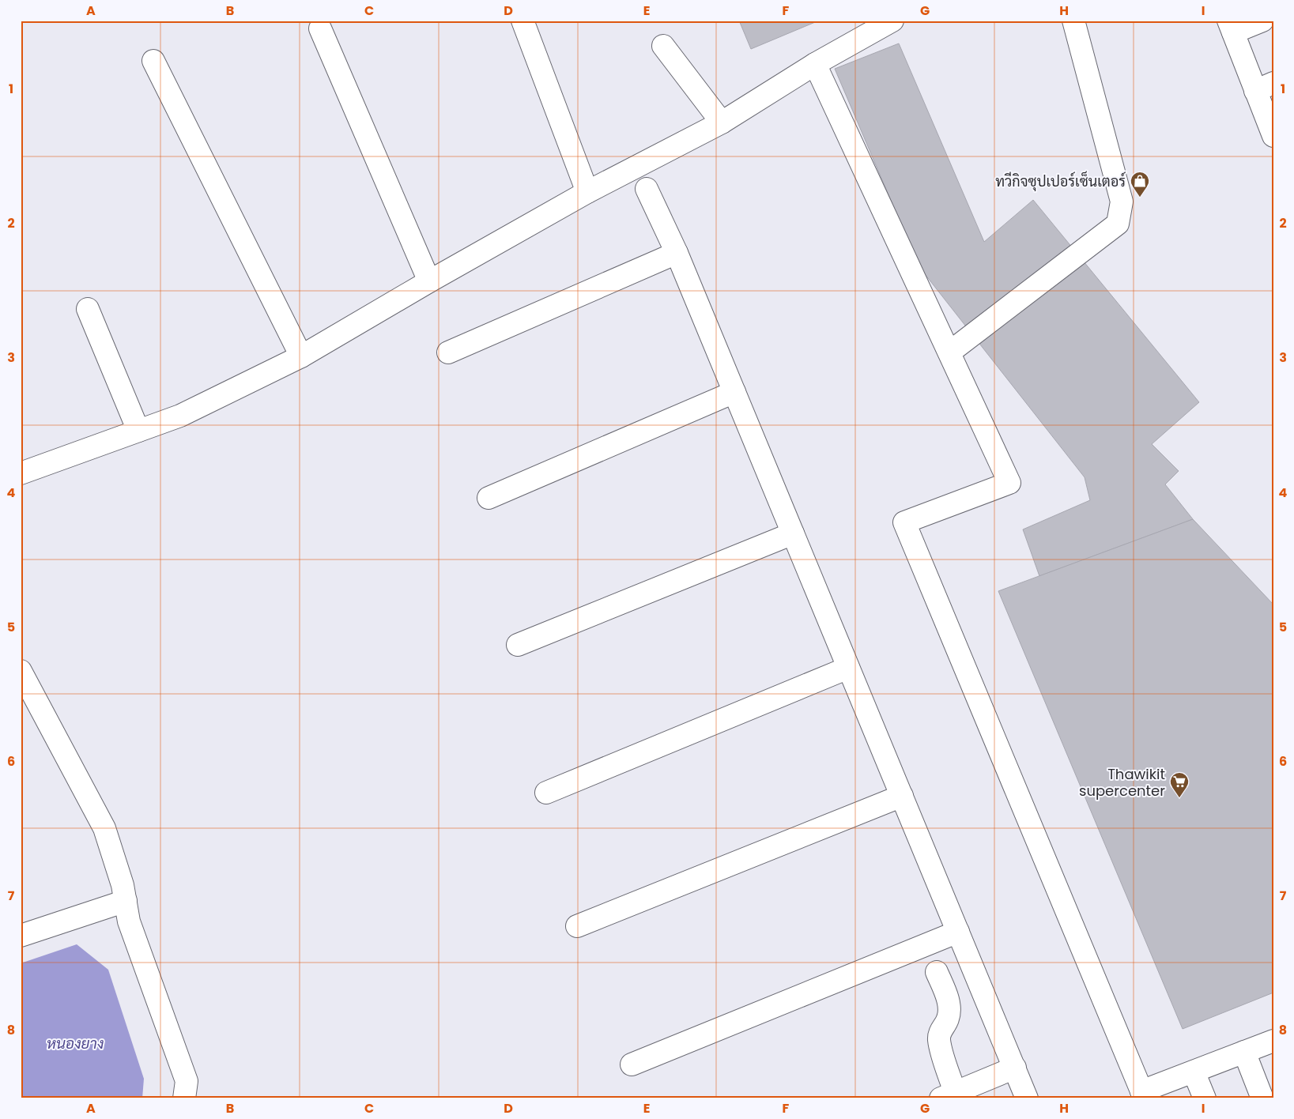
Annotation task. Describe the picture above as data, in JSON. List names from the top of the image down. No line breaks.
{"water":["หนองยาง"],"places":{"shop":["ทวีกิจซุปเปอร์เซ็นเตอร์"],"supermarket":["Thawikit supercenter"]},"grid":{"columns":["A","B","C","D","E","F","G","H","I"],"rows":["1","2","3","4","5","6","7","8"]}}
